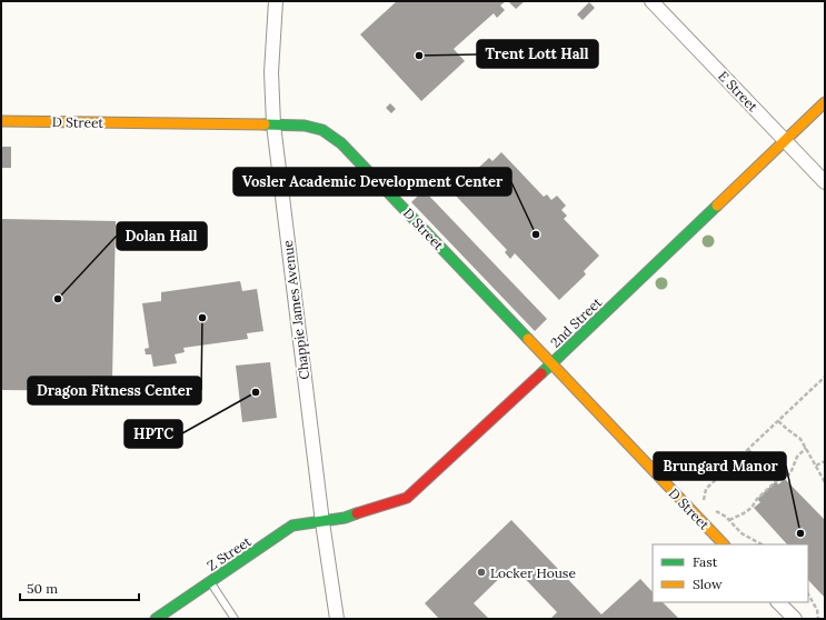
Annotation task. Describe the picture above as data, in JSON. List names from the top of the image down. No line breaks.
{"streets":{"street":["E Street","D Street","Chappie James Avenue","2nd Street","Z Street"]},"crossings":[["E Street","2nd Street"],["D Street","Chappie James Avenue"],["D Street","2nd Street"],["Chappie James Avenue","2nd Street"],["Chappie James Avenue","Z Street"],["2nd Street","Z Street"]],"places":["Trent Lott Hall","Vosler Academic Development Center","Dolan Hall","Dragon Fitness Center","HPTC","Brungard Manor","Locker House"],"legend":["Fast","Slow"],"scale_bar":"50 m"}
